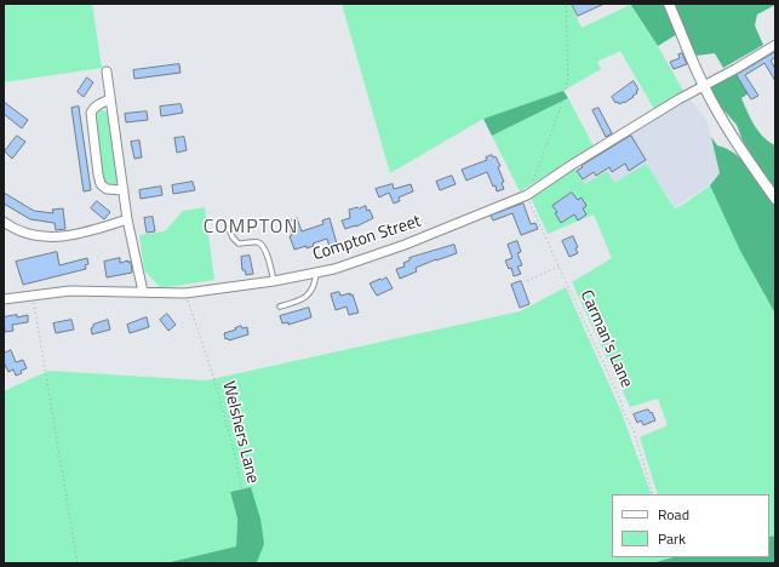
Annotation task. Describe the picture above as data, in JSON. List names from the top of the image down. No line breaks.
{"streets":{"street":["Compton Street"],"path":["Carman's Lane","Welshers Lane"]},"crossings":[["Compton Street","Carman's Lane"],["Compton Street","Welshers Lane"]],"districts":["COMPTON"],"legend":["Road","Park"]}
